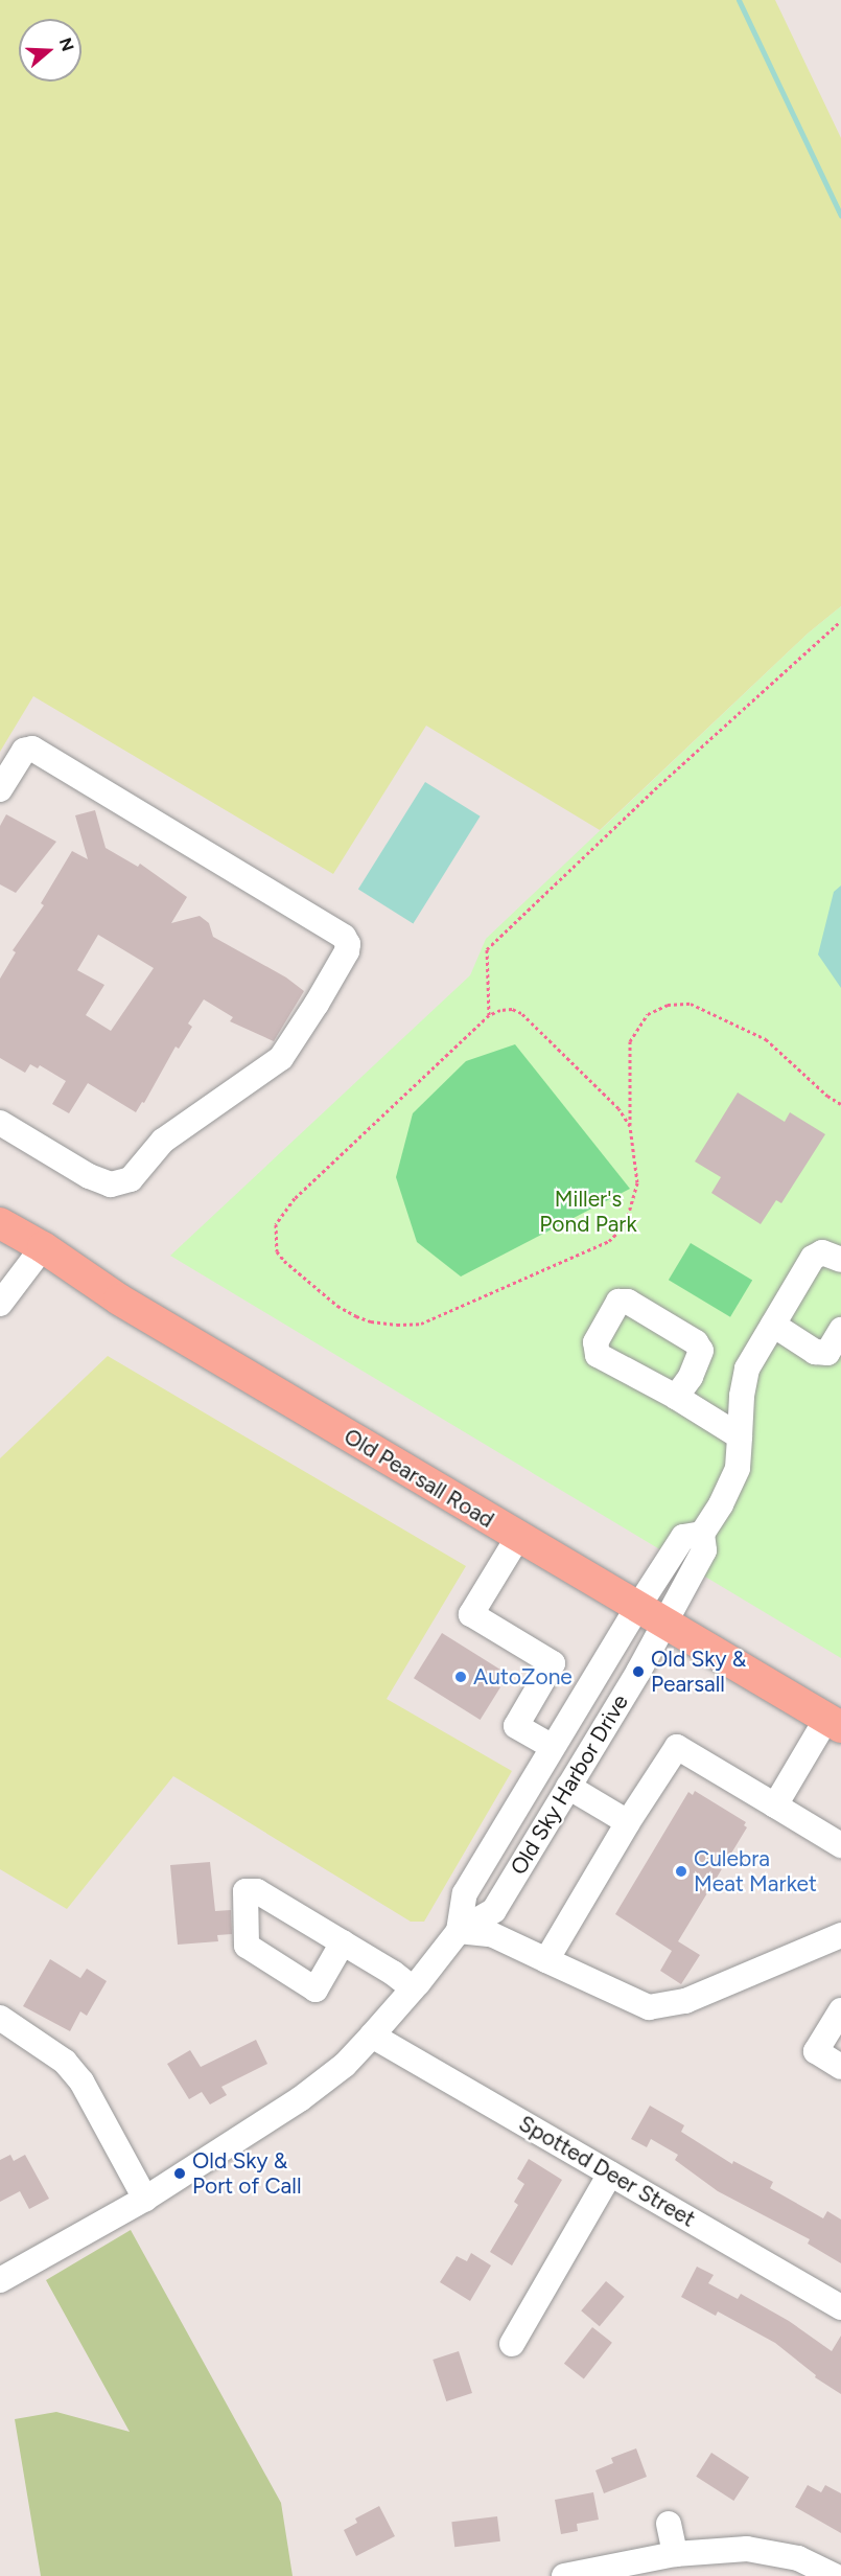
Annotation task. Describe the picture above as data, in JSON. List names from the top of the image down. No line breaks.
{"streets":{"main road":["Old Pearsall Road"],"street":["Old Sky Harbor Drive","Spotted Deer Street"]},"crossings":[["Old Pearsall Road","Old Sky Harbor Drive"],["Old Sky Harbor Drive","Spotted Deer Street"]],"parks":["Miller's Pond Park"],"places":["Old Sky & Pearsall","AutoZone","Culebra Meat Market","Old Sky & Port of Call"],"north":"right"}
